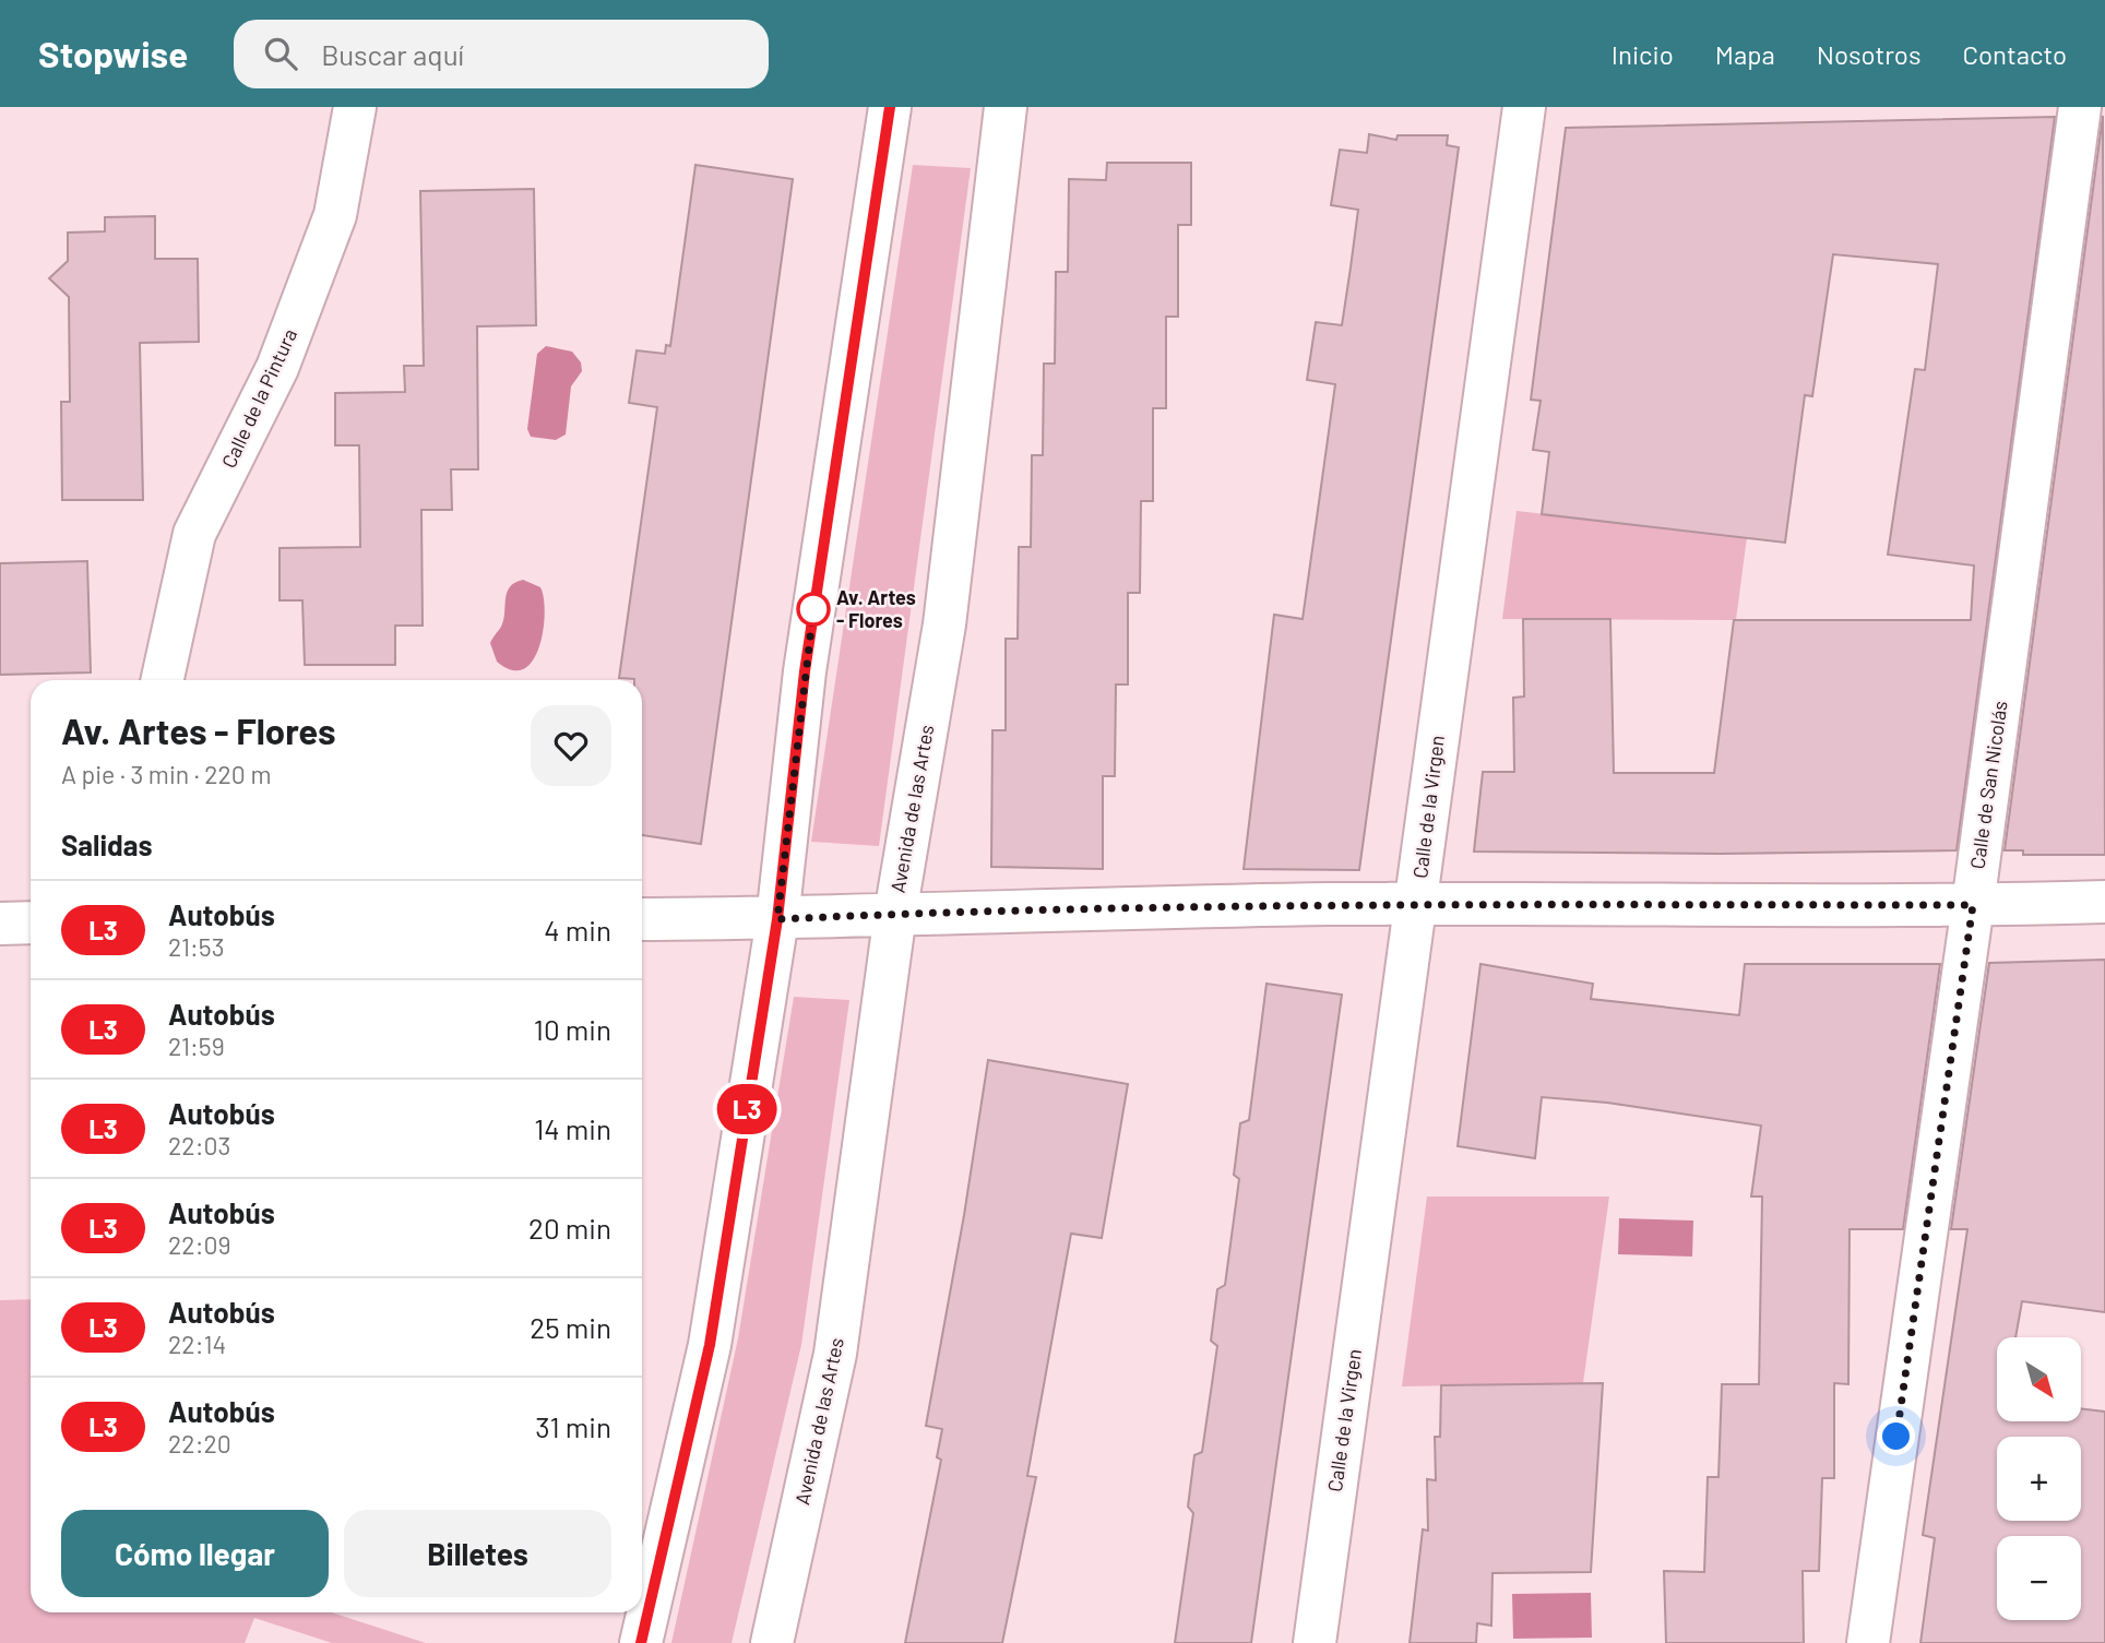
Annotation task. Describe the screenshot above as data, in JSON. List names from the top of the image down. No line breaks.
{"streets":{"street":["Calle de la Pintura","Calle de San Nicolás","Calle de la Virgen","Avenida de las Artes"]},"places":["Av. Artes - Flores"],"lines":["bus line L3"],"north":"bottom right","page":{"header":"Stopwise","search":"Buscar aquí","nav":["Inicio","Mapa","Nosotros","Contacto"],"on_map":"L3","heading":[["Av. Artes - Flores","A pie · 3 min · 220 m"],"Salidas"],"list":[{"mark":"L3","name":"Autobús","note":"21:53","value":"4 min"},{"mark":"L3","name":"Autobús","note":"21:59","value":"10 min"},{"mark":"L3","name":"Autobús","note":"22:03","value":"14 min"},{"mark":"L3","name":"Autobús","note":"22:09","value":"20 min"},{"mark":"L3","name":"Autobús","note":"22:14","value":"25 min"},{"mark":"L3","name":"Autobús","note":"22:20","value":"31 min"}],"map_buttons":["+","−"],"buttons":["Cómo llegar","Billetes"]}}
